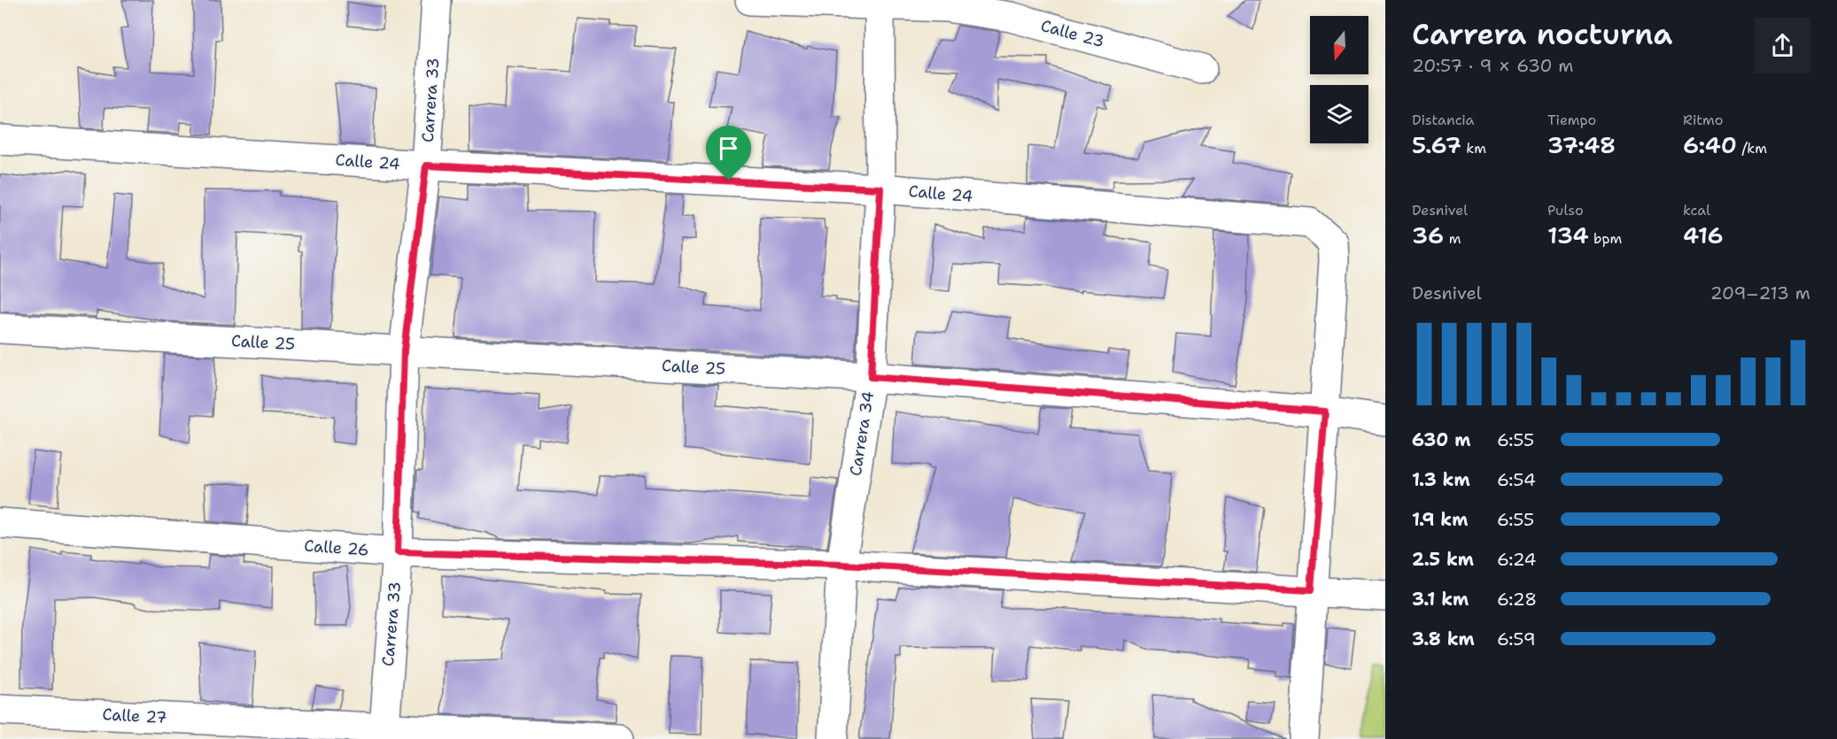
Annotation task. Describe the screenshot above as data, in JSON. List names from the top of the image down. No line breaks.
{"streets":{"street":["Calle 23","Carrera 33","Calle 24","Calle 25","Carrera 34","Calle 26","Calle 27"]},"crossings":[["Calle 23","Carrera 34"],["Carrera 33","Calle 24"],["Carrera 33","Calle 25"],["Carrera 33","Calle 26"],["Carrera 33","Calle 27"],["Calle 24","Calle 25"],["Calle 24","Carrera 34"],["Calle 25","Carrera 34"],["Carrera 34","Calle 26"]],"north":"bottom","page":{"heading":["Carrera nocturna","20:57 · 9 × 630 m"],"stats":[["Distancia","5.67 km"],["Tiempo","37:48"],["Ritmo","6:40 /km"],["Desnivel","36 m"],["Pulso","134 bpm"],["kcal","416"]],"chart":["Desnivel","209–213 m"],"list":[{"name":"630 m","note":"6:55"},{"name":"1.3 km","note":"6:54"},{"name":"1.9 km","note":"6:55"},{"name":"2.5 km","note":"6:24"},{"name":"3.1 km","note":"6:28"},{"name":"3.8 km","note":"6:59"}]}}
